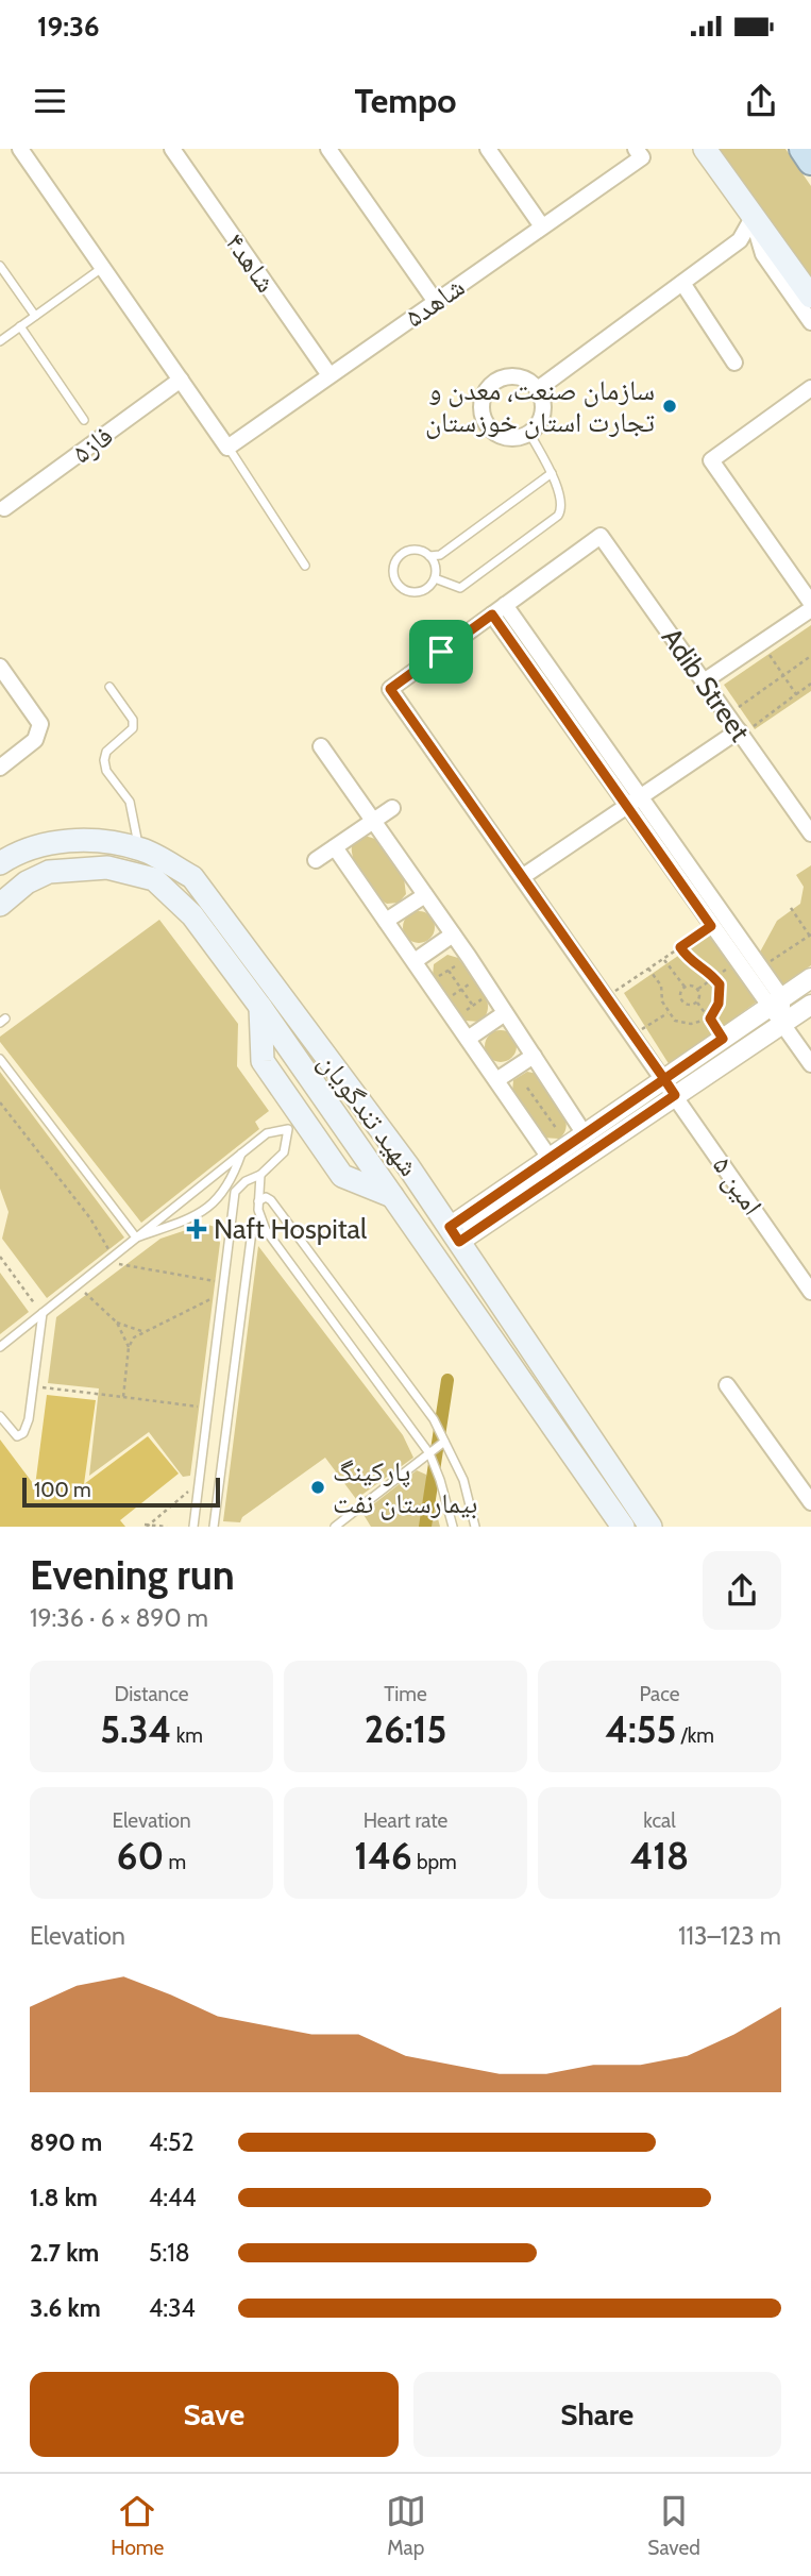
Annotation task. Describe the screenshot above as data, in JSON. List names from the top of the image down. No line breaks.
{"streets":{"main road":["شهید تندگویان"],"street":["شاهد۴","شاهد۵","فاز۵","Adib Street","امین ۵"]},"crossings":[["شاهد۴","شاهد۵"],["Adib Street","امین ۵"]],"places":{"other":["سازمان صنعت، معدن و تجارت استان خوزستان","پارکینگ بیمارستان نفت"],"health":["Naft Hospital"]},"scale_bar":"100 m","page":{"status":"19:36","header":"Tempo","scale":"100 m","heading":["Evening run","19:36 · 6 × 890 m"],"stats":[["Distance","5.34 km"],["Time","26:15"],["Pace","4:55 /km"],["Elevation","60 m"],["Heart rate","146 bpm"],["kcal","418"]],"chart":["Elevation","113–123 m"],"list":[{"name":"890 m","note":"4:52"},{"name":"1.8 km","note":"4:44"},{"name":"2.7 km","note":"5:18"},{"name":"3.6 km","note":"4:34"}],"buttons":["Save","Share"],"tabs":["Home","Map","Saved"]}}
